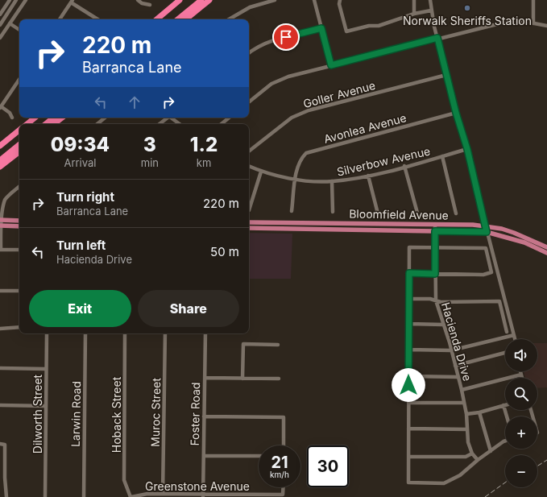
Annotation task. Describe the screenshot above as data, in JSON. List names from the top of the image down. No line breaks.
{"streets":{"main road":["Bloomfield Avenue"],"street":["Goller Avenue","Avonlea Avenue","Silverbow Avenue","Hacienda Drive","Muroc Street","Dilworth Street","Larwin Road","Foster Road","Hoback Street","Greenstone Avenue"]},"crossings":[["Avonlea Avenue","Silverbow Avenue"],["Bloomfield Avenue","Hacienda Drive"],["Muroc Street","Greenstone Avenue"],["Foster Road","Greenstone Avenue"],["Hoback Street","Greenstone Avenue"]],"places":["Norwalk Sheriffs Station"],"page":{"turn":["220 m","Barranca Lane"],"eta":["09:34","Arrival","3","min","1.2","km"],"list":[{"name":"Turn right","note":"Barranca Lane","value":"220 m"},{"name":"Turn left","note":"Hacienda Drive","value":"50 m"}],"buttons":["Exit","Share"],"map_buttons":["+","−"],"speed":"21 km/h","limit":"30"}}
